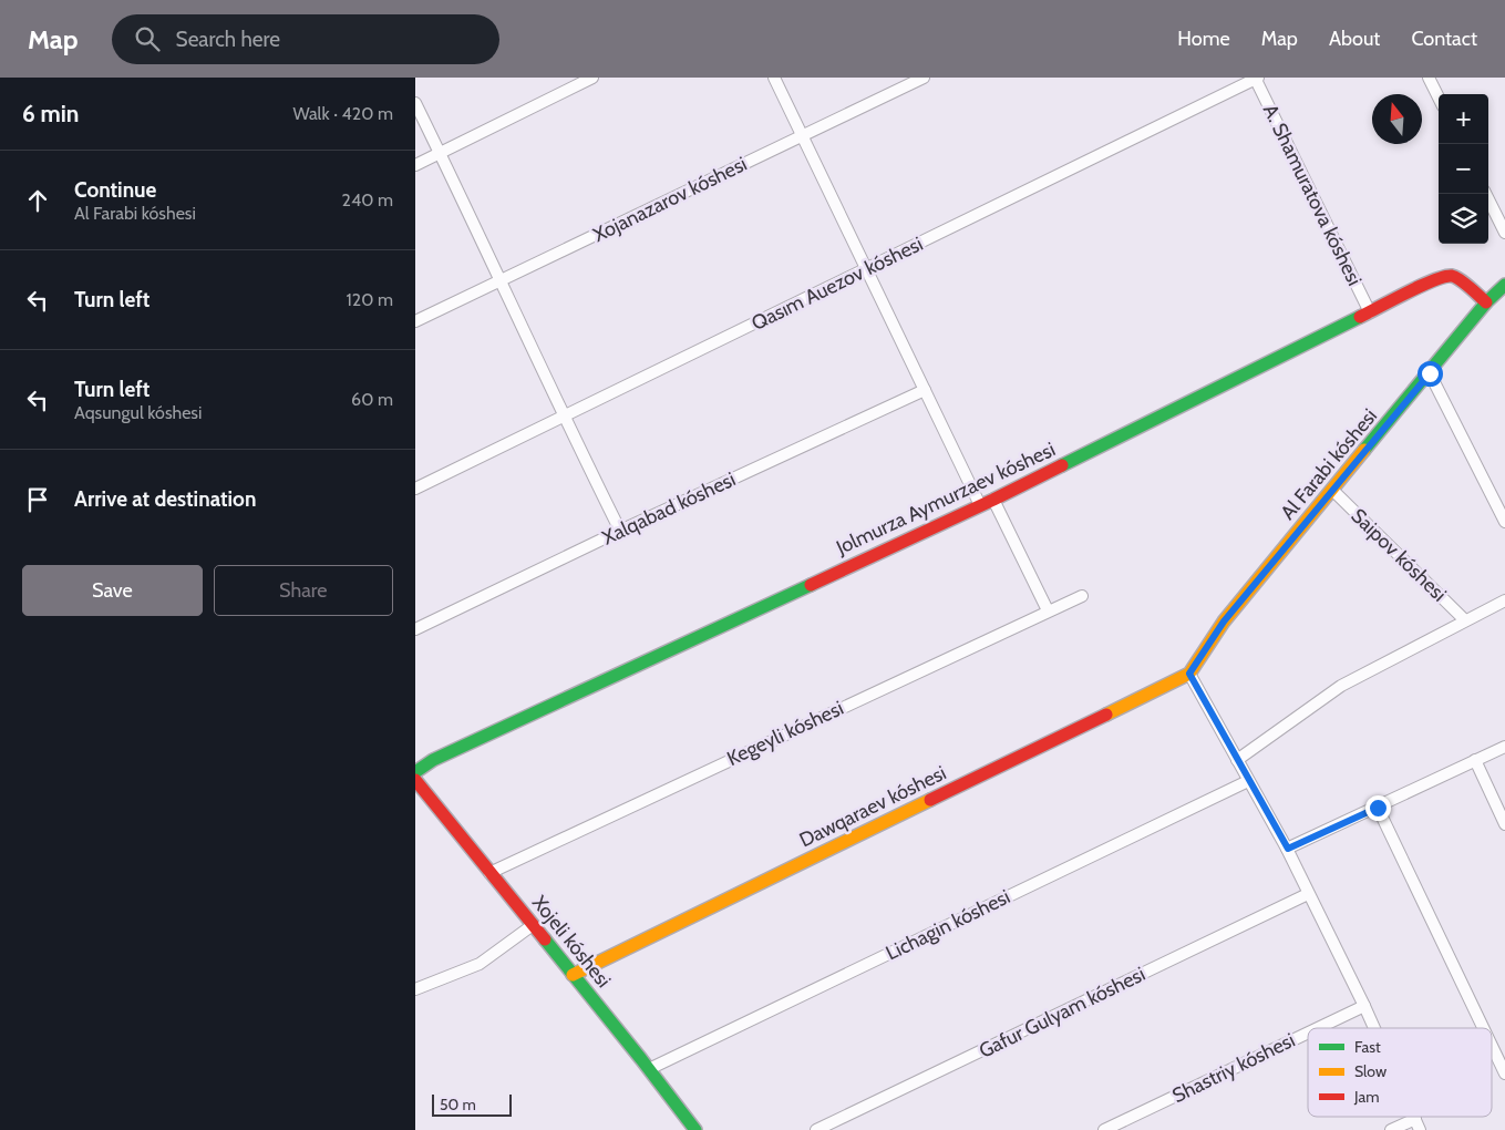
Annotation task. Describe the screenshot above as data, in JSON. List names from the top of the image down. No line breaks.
{"streets":{"street":["A. Shamuratova kóshesi","Xojanazarov kóshesi","Qasım Auezov kóshesi","Al Farabi kóshesi","Jolmurza Aymurzaev kóshesi","Xalqabad kóshesi","Saipov kóshesi","Kegeyli kóshesi","Dawqaraev kóshesi","Lichagin kóshesi","Xojeli kóshesi","Gafur Gulyam kóshesi","Shastriy kóshesi"]},"crossings":[["A. Shamuratova kóshesi","Qasım Auezov kóshesi"],["A. Shamuratova kóshesi","Jolmurza Aymurzaev kóshesi"],["Al Farabi kóshesi","Jolmurza Aymurzaev kóshesi"],["Al Farabi kóshesi","Saipov kóshesi"],["Al Farabi kóshesi","Dawqaraev kóshesi"],["Kegeyli kóshesi","Xojeli kóshesi"],["Dawqaraev kóshesi","Xojeli kóshesi"],["Lichagin kóshesi","Xojeli kóshesi"]],"legend":["Fast","Slow","Jam"],"scale_bar":"50 m","north":"top","page":{"header":"Map","search":"Search here","nav":["Home","Map","About","Contact"],"heading":["6 min","Walk · 420 m"],"map_buttons":["+","−"],"list":[["Continue","Al Farabi kóshesi","240 m"],["Turn left","120 m"],["Turn left","Aqsungul kóshesi","60 m"],"Arrive at destination"],"buttons":["Save","Share"],"scale":"50 m"}}
